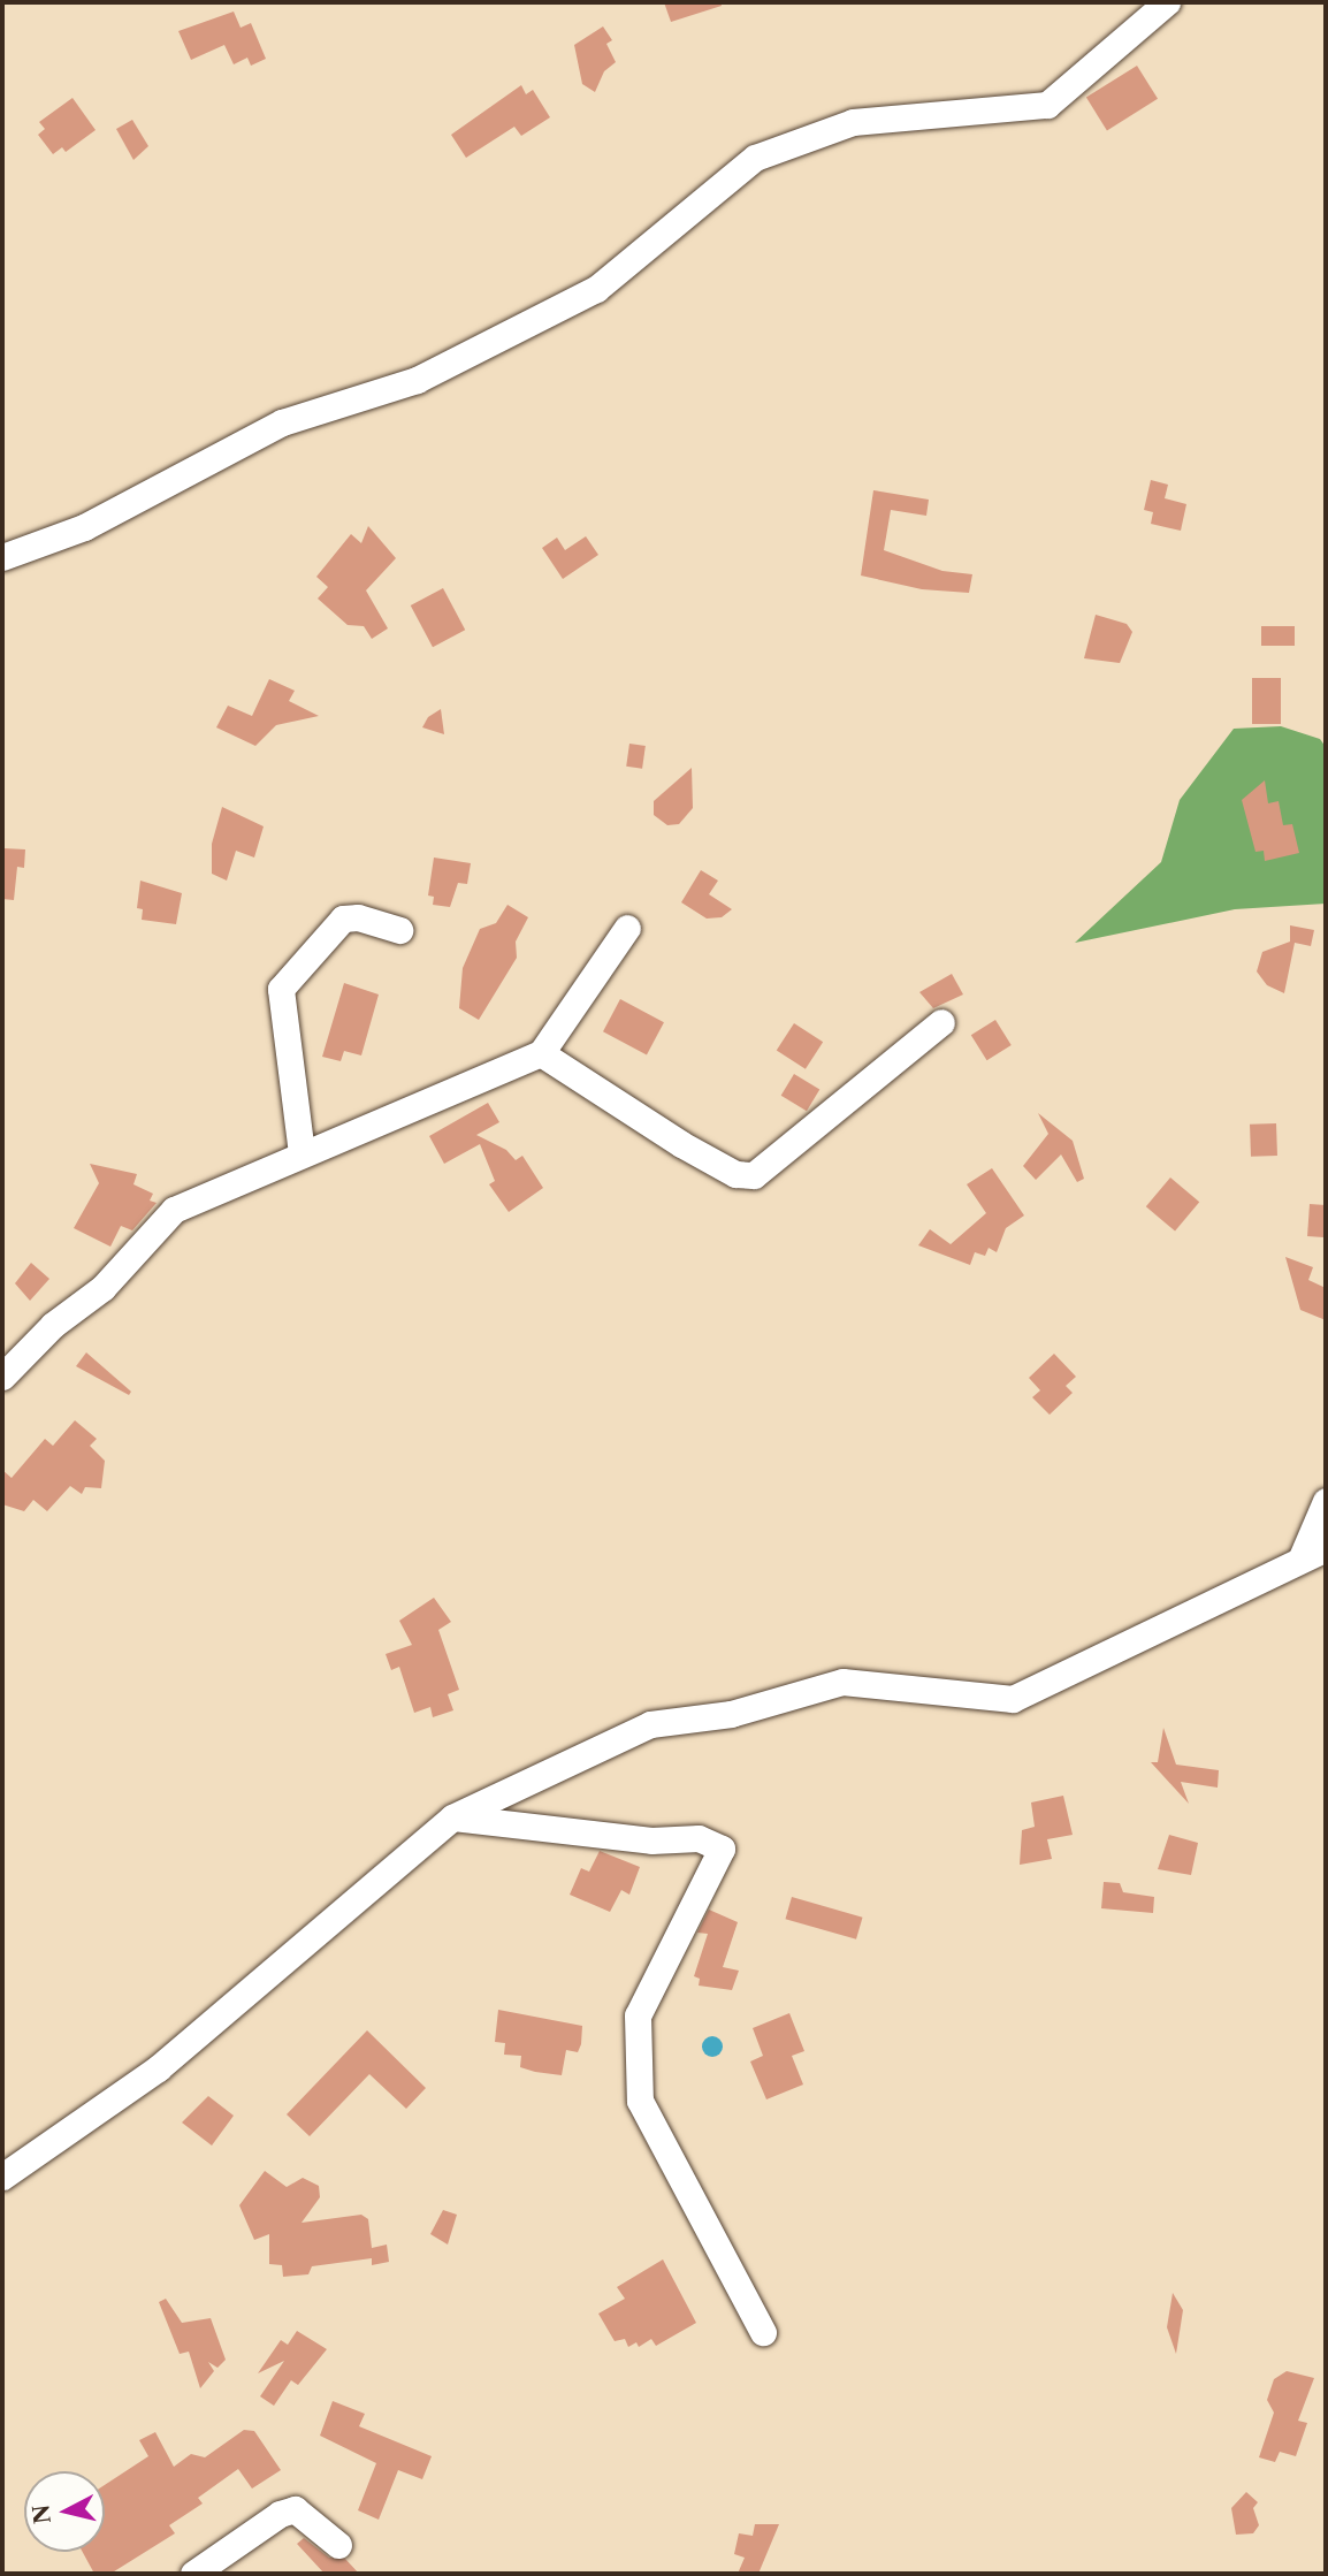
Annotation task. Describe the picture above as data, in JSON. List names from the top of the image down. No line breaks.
{"north":"left"}
